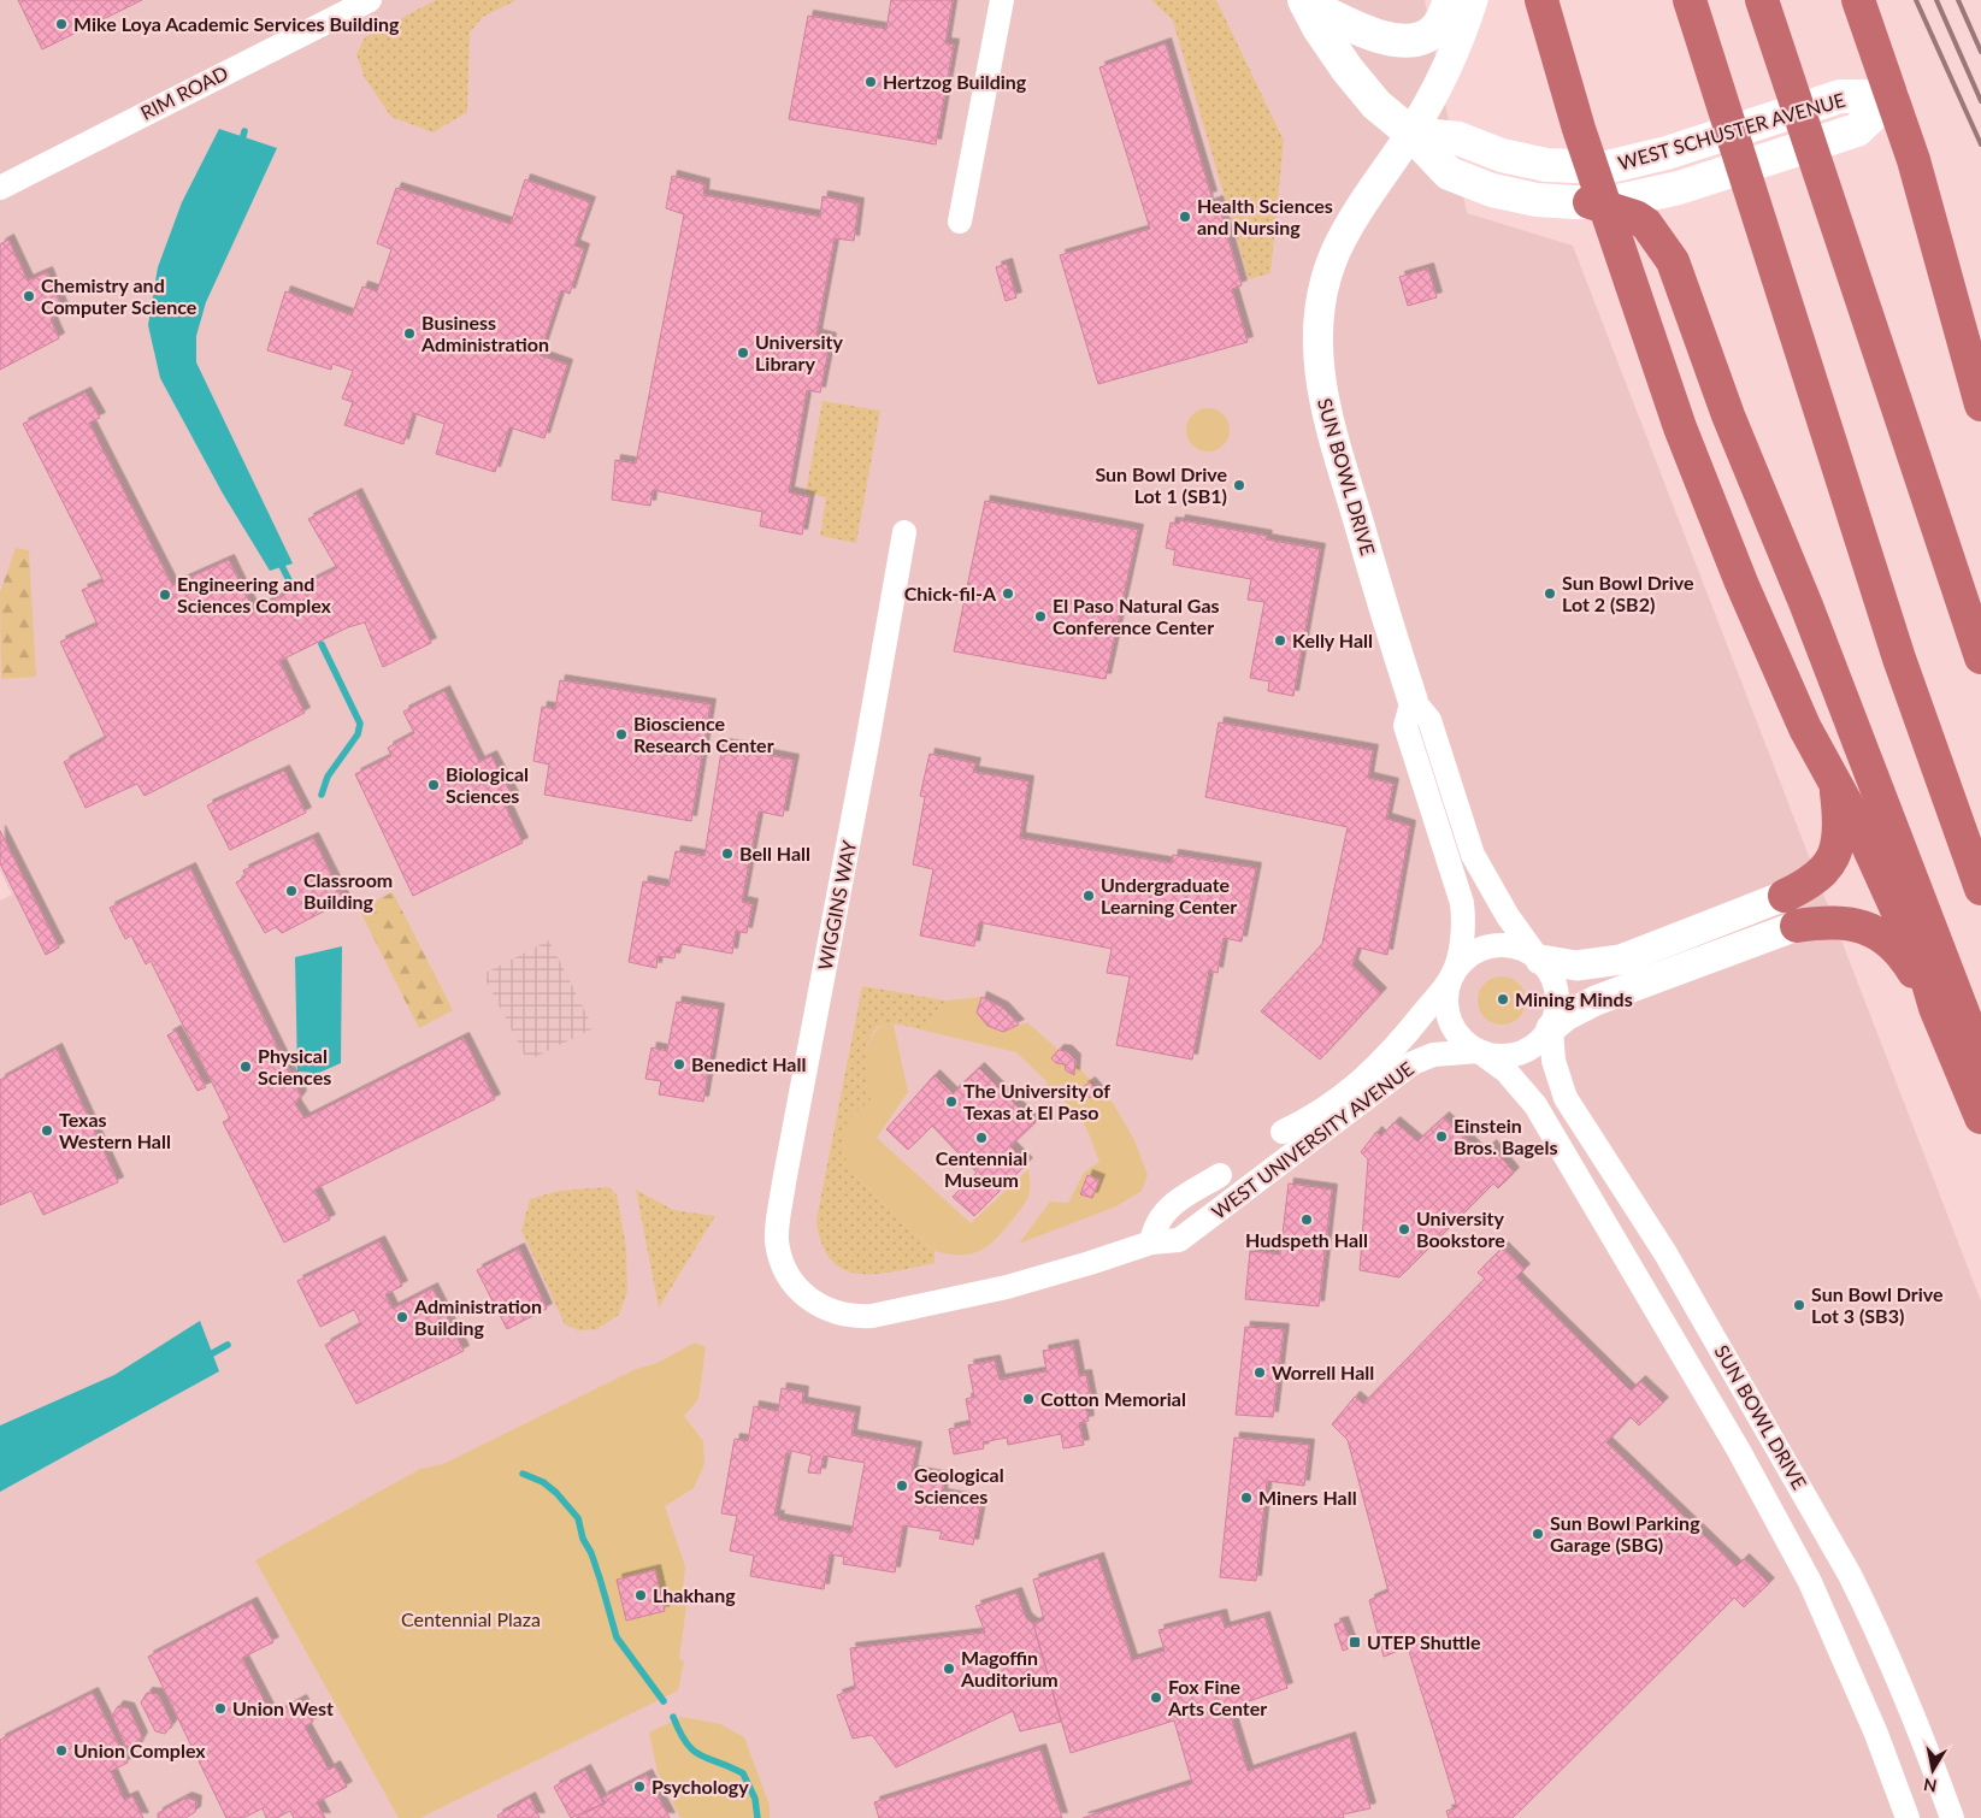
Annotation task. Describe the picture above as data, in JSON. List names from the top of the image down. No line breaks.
{"streets":{"main road":["WEST SCHUSTER AVENUE"],"street":["RIM ROAD","SUN BOWL DRIVE","WIGGINS WAY","WEST UNIVERSITY AVENUE"]},"crossings":[["WEST SCHUSTER AVENUE","SUN BOWL DRIVE"],["SUN BOWL DRIVE","WEST UNIVERSITY AVENUE"],["WIGGINS WAY","WEST UNIVERSITY AVENUE"]],"parks":["Centennial Plaza"],"places":{"other":["Mike Loya Academic Services Building","Hertzog Building","Health Sciences and Nursing","Chemistry and Computer Science","Business Administration","University Library","Sun Bowl Drive Lot 1 (SB1)","Chick-fil-A","Sun Bowl Drive Lot 2 (SB2)","Engineering and Sciences Complex","El Paso Natural Gas Conference Center","Kelly Hall","Bioscience Research Center","Biological Sciences","Bell Hall","Classroom Building","Undergraduate Learning Center","Mining Minds","Benedict Hall","Physical Sciences","The University of Texas at El Paso","Texas Western Hall","Einstein Bros. Bagels","Centennial Museum","Hudspeth Hall","University Bookstore","Sun Bowl Drive Lot 3 (SB3)","Administration Building","Worrell Hall","Cotton Memorial","Geological Sciences","Miners Hall","Sun Bowl Parking Garage (SBG)","Lhakhang","Magoffin Auditorium","Fox Fine Arts Center","Union West","Union Complex","Psychology"],"transit":["UTEP Shuttle"]},"north":"bottom"}
